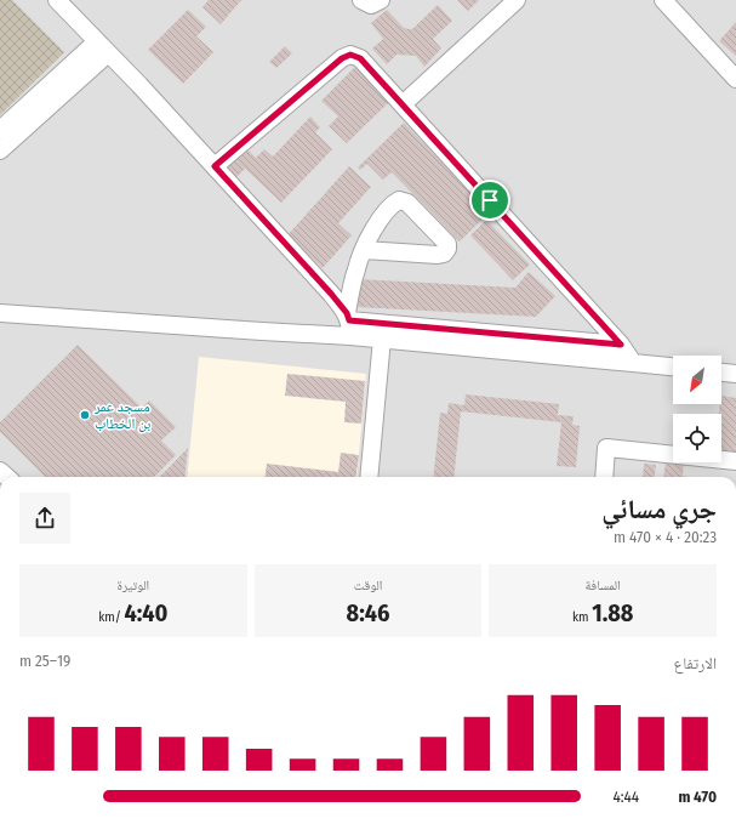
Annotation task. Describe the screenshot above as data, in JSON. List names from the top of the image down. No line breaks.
{"places":["مسجد عمر بن الخطاب"],"north":"bottom left","page":{"heading":["جري مسائي","20:23 · 4 × 470 m"],"stats":[["المسافة","1.88 km"],["الوقت","8:46"],["الوتيرة","4:40 /km"]],"chart":["الارتفاع","19–25 m"],"list":[{"name":"470 m","note":"4:44"}]}}
